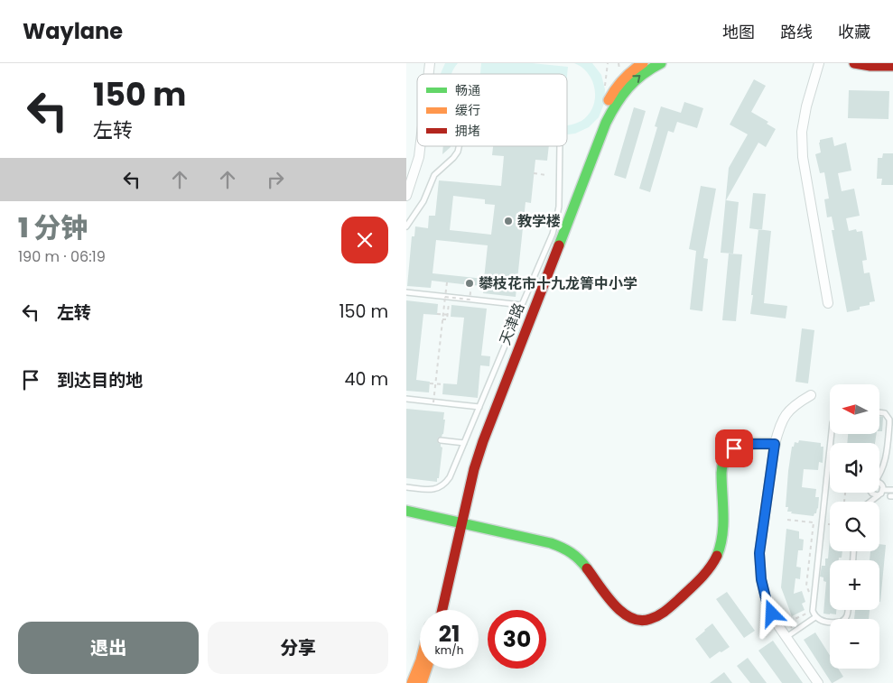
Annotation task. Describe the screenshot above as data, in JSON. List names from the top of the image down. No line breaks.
{"streets":{"main road":["天津路"]},"places":["教学楼","攀枝花市十九龙箐中小学"],"legend":["畅通","缓行","拥堵"],"north":"left","page":{"header":"Waylane","nav":["地图","路线","收藏"],"turn":["150 m","左转"],"heading":["1 分钟","190 m · 06:19"],"list":[{"name":"左转","value":"150 m"},{"name":"到达目的地","value":"40 m"}],"map_buttons":["+","−"],"speed":"21 km/h","limit":"30","buttons":["退出","分享"]}}
